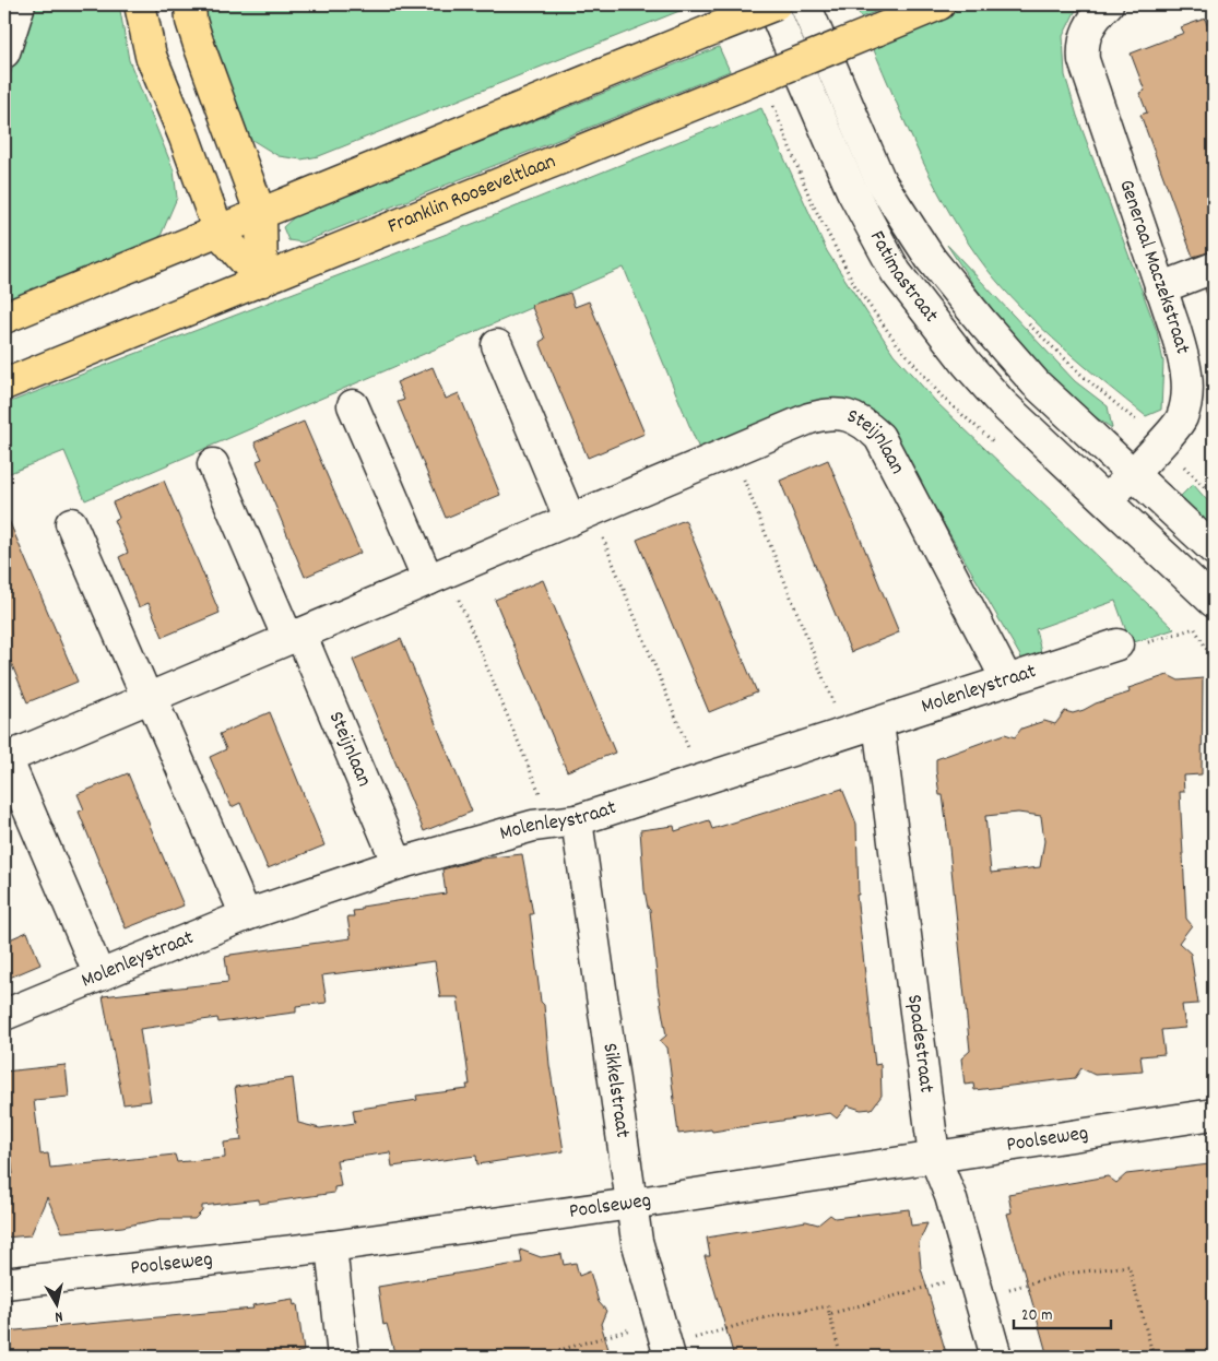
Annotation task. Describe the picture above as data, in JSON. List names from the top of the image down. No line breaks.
{"streets":{"main road":["Franklin Rooseveltlaan"],"street":["Generaal Maczekstraat","Fatimastraat","Steijnlaan","Molenleystraat","Spadestraat","Sikkelstraat","Poolseweg"]},"crossings":[["Generaal Maczekstraat","Fatimastraat"],["Steijnlaan","Molenleystraat"],["Molenleystraat","Spadestraat"],["Molenleystraat","Sikkelstraat"],["Spadestraat","Poolseweg"],["Sikkelstraat","Poolseweg"]],"scale_bar":"20 m","north":"bottom"}
